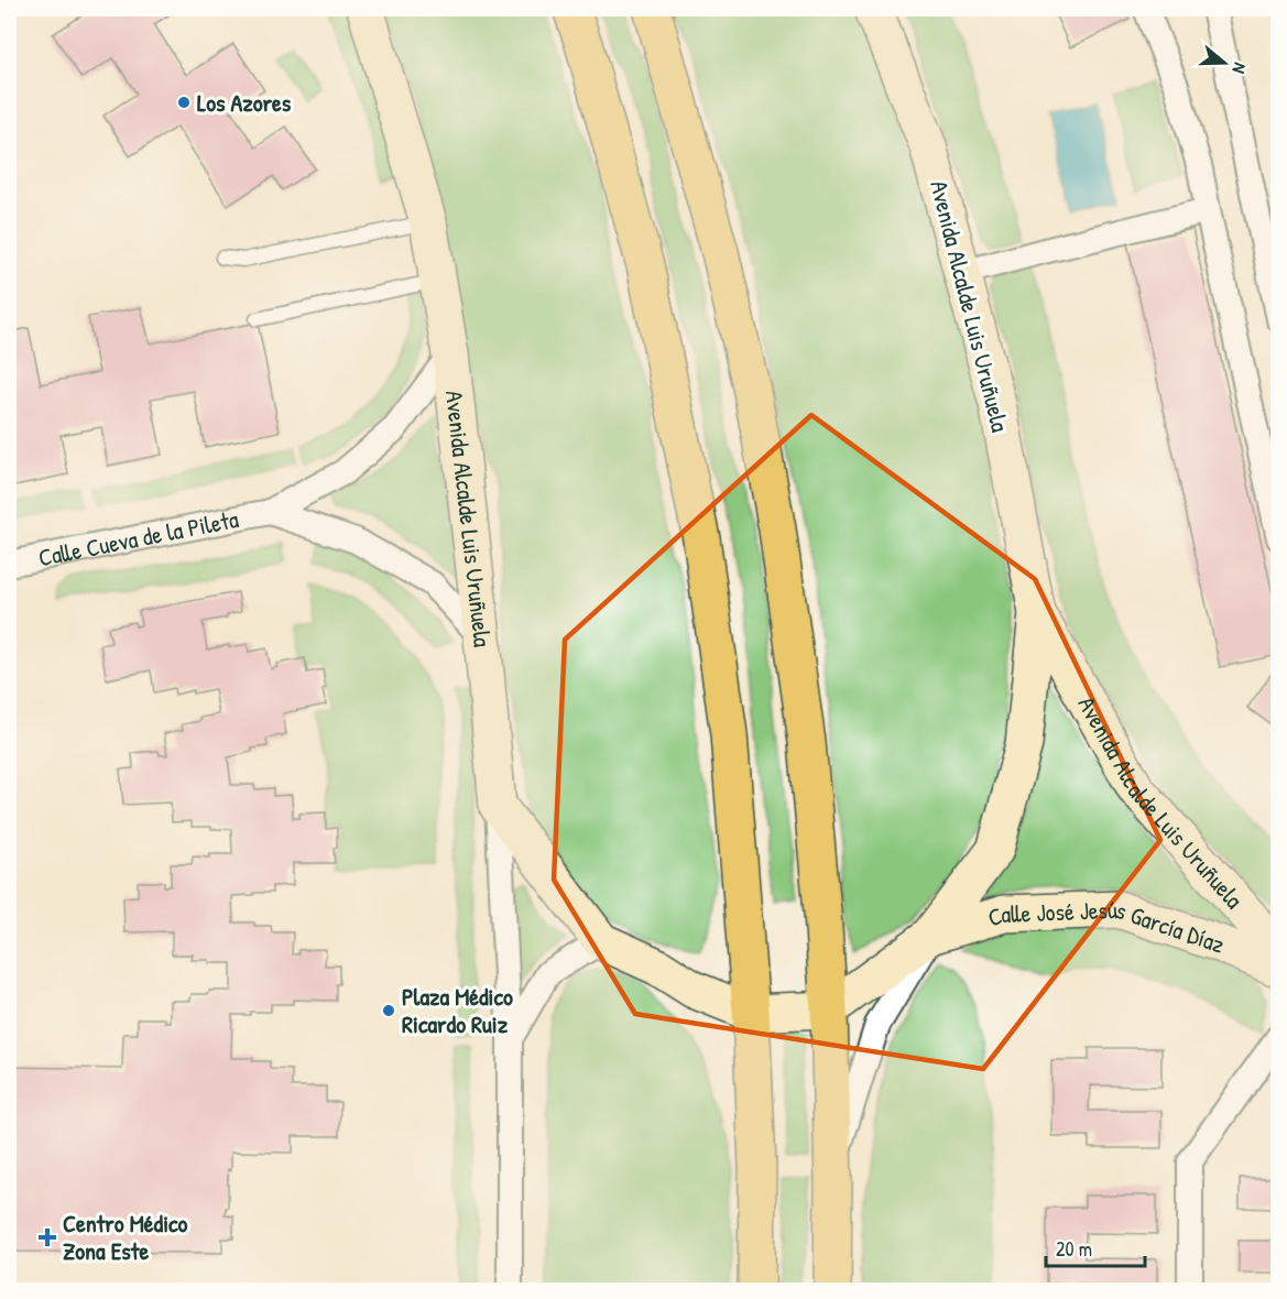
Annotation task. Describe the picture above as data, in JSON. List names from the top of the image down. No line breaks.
{"streets":{"main road":["Avenida Alcalde Luis Uruñuela"],"street":["Calle Cueva de la Pileta","Calle José Jesús García Díaz"]},"crossings":[["Avenida Alcalde Luis Uruñuela","Calle José Jesús García Díaz"]],"places":{"other":["Los Azores","Plaza Médico Ricardo Ruiz"],"health":["Centro Médico Zona Este"]},"scale_bar":"20 m","north":"right"}
